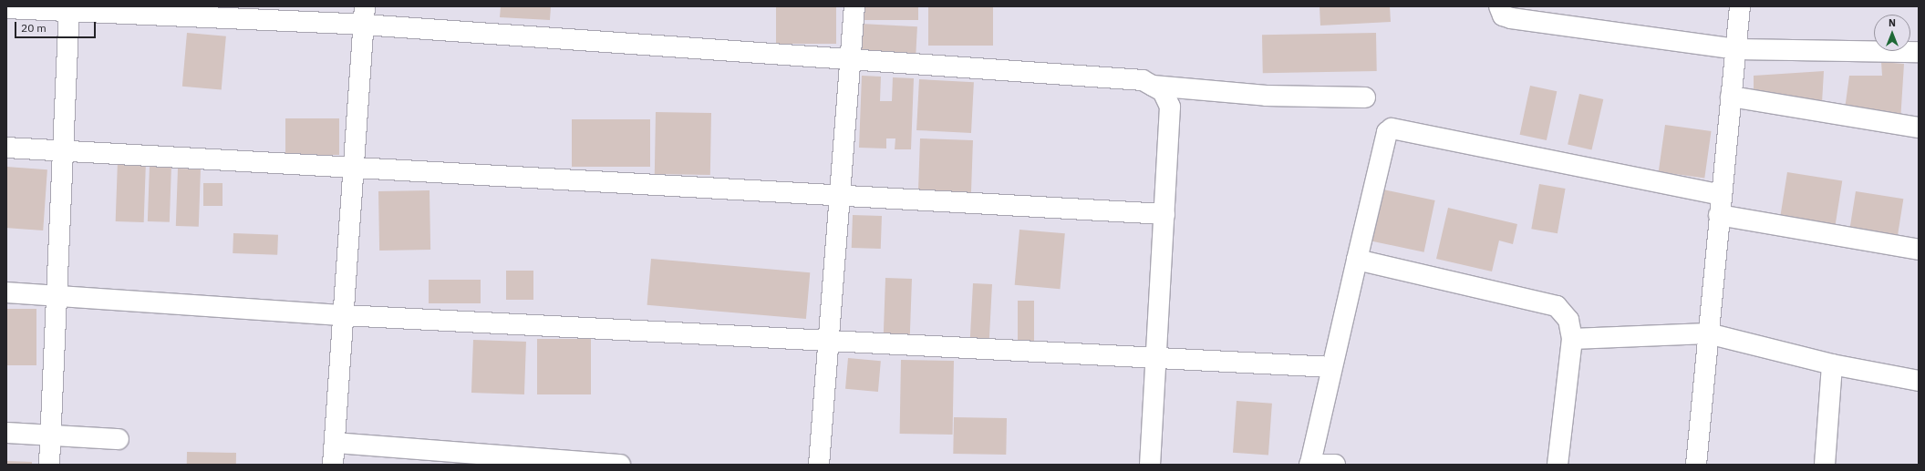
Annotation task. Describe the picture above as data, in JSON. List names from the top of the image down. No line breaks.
{"scale_bar":"20 m","north":"top"}
